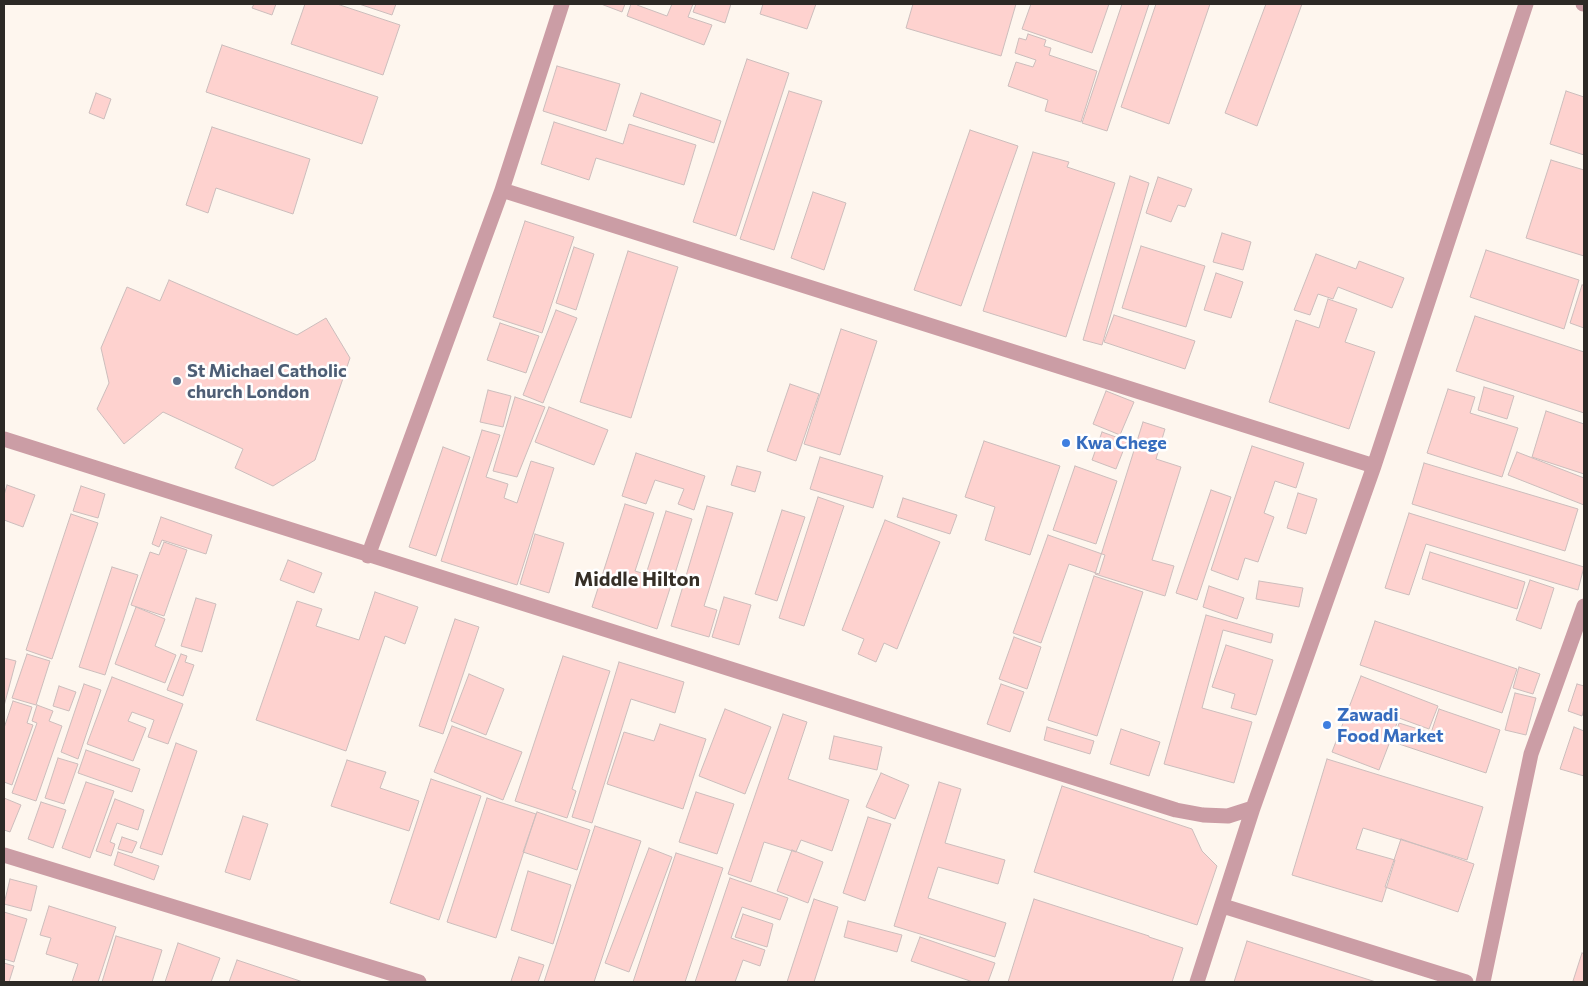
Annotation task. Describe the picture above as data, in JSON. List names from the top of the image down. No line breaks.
{"districts":["Middle Hilton"],"places":["St Michael Catholic church London","Kwa Chege","Zawadi Food Market"]}
